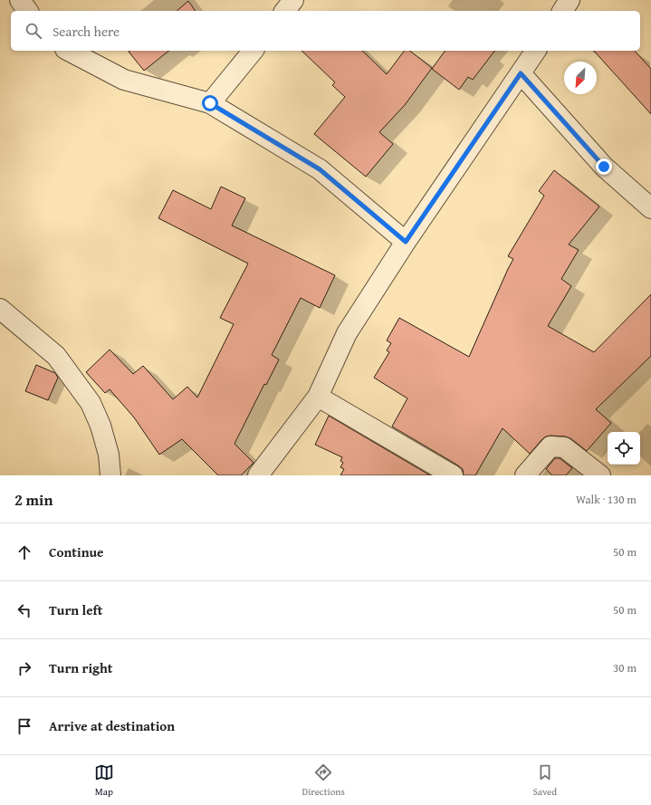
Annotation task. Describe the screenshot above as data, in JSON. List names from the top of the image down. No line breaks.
{"north":"bottom left","page":{"search":"Search here","heading":["2 min","Walk · 130 m"],"list":[["Continue","50 m"],["Turn left","50 m"],["Turn right","30 m"],"Arrive at destination"],"nav":["Map","Directions","Saved"]}}
